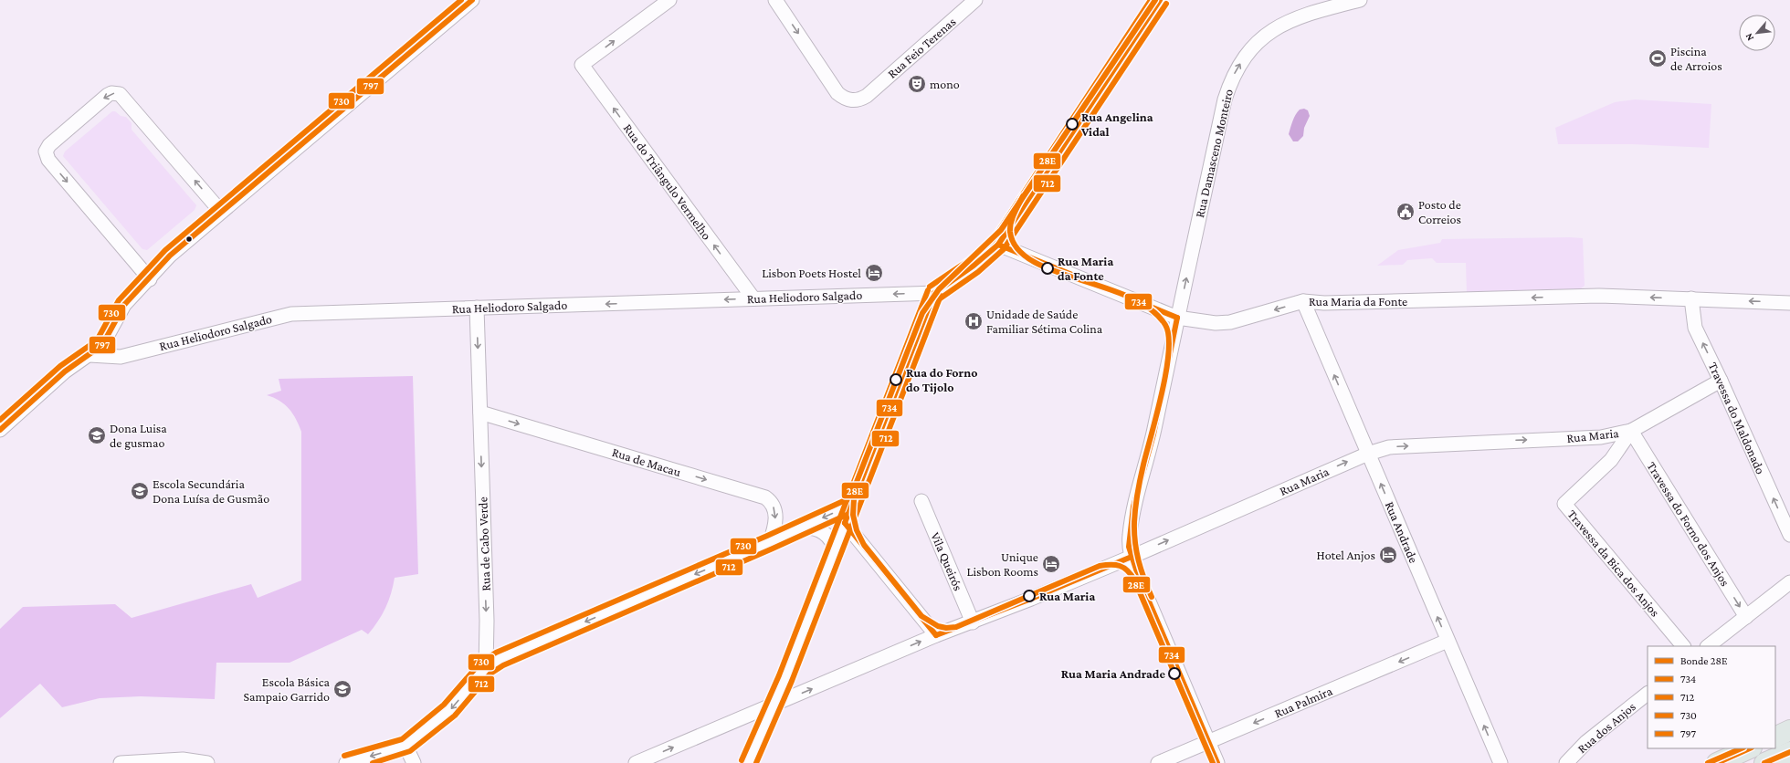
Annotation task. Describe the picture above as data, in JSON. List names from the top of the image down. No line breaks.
{"streets":{"street":["Rua Feio Terenas","Rua Damasceno Monteiro","Rua do Triângulo Vermelho","Rua Heliodoro Salgado","Rua Maria da Fonte","Travessa do Maldonado","Rua Maria","Rua de Macau","Travessa do Forno dos Anjos","Rua Andrade","Rua de Cabo Verde","Vila Queirós","Travessa da Bica dos Anjos","Rua Palmira","Rua dos Anjos"]},"crossings":[["Rua Damasceno Monteiro","Rua Maria da Fonte"],["Rua do Triângulo Vermelho","Rua Heliodoro Salgado"],["Rua Heliodoro Salgado","Rua de Cabo Verde"],["Rua Maria da Fonte","Travessa do Maldonado"],["Rua Maria da Fonte","Rua Andrade"],["Rua Maria","Travessa do Forno dos Anjos"],["Rua Maria","Rua Andrade"],["Rua Maria","Vila Queirós"],["Rua Maria","Travessa da Bica dos Anjos"],["Rua de Macau","Rua de Cabo Verde"],["Travessa do Forno dos Anjos","Travessa da Bica dos Anjos"],["Rua Andrade","Rua Palmira"]],"one_way":["Rua Damasceno Monteiro","Rua Heliodoro Salgado","Rua Maria da Fonte","Travessa do Maldonado","Rua Maria","Rua de Macau","Travessa do Forno dos Anjos","Rua Andrade","Rua de Cabo Verde","Rua Palmira"],"places":{"sports":["Piscina de Arroios"],"theatre":["mono"],"other":["Rua Angelina Vidal","Rua Maria da Fonte","Rua do Forno do Tijolo","Rua Maria","Rua Maria Andrade"],"public building":["Posto de Correios"],"hotel":["Lisbon Poets Hostel","Hotel Anjos","Unique Lisbon Rooms"],"hospital":["Unidade de Saúde Familiar Sétima Colina"],"school or university":["Dona Luisa de gusmao","Escola Secundária Dona Luísa de Gusmão","Escola Básica Sampaio Garrido"]},"lines":["tram line 28E","transit line 734","transit line 730","transit line 797","transit line 712"],"legend":["Bonde 28E","734","712","730","797"],"north":"bottom left"}
